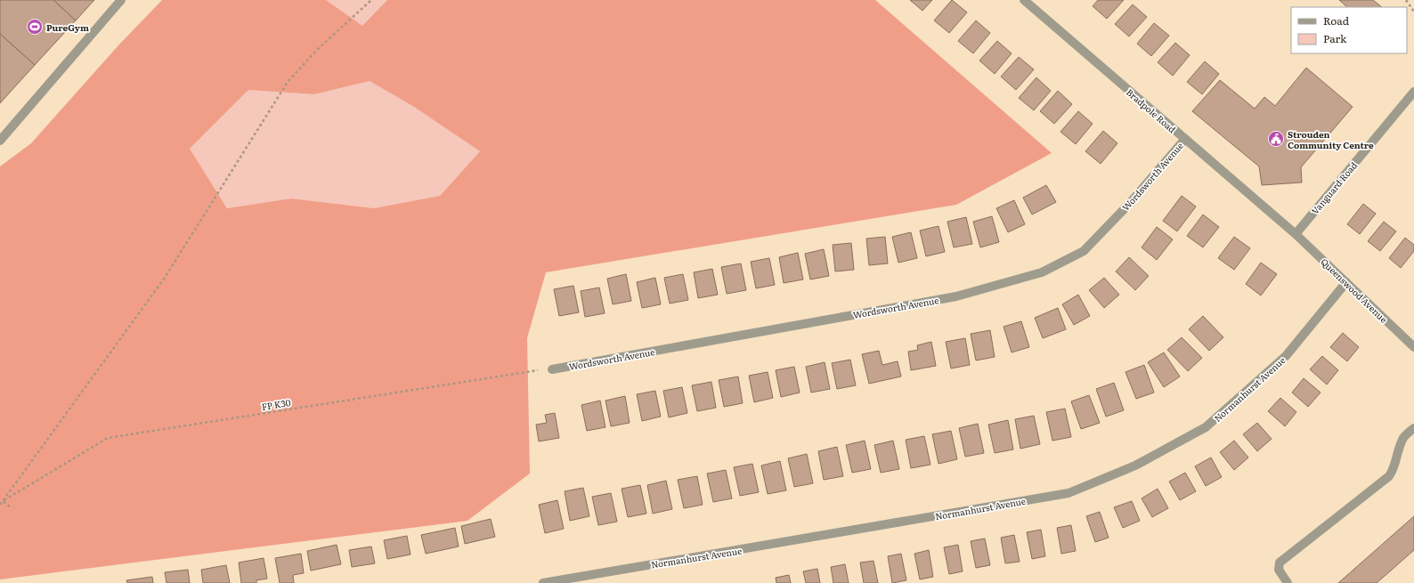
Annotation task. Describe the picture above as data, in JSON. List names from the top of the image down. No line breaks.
{"streets":{"street":["Bradpole Road","Wordsworth Avenue","Vanguard Road","Queenswood Avenue","Normanhurst Avenue"],"path":["FP K30"]},"crossings":[["Bradpole Road","Wordsworth Avenue"],["Bradpole Road","Vanguard Road"],["Bradpole Road","Queenswood Avenue"],["Vanguard Road","Queenswood Avenue"],["Queenswood Avenue","Normanhurst Avenue"]],"places":{"sports":["PureGym"],"public building":["Strouden Community Centre"]},"legend":["Road","Park"]}
